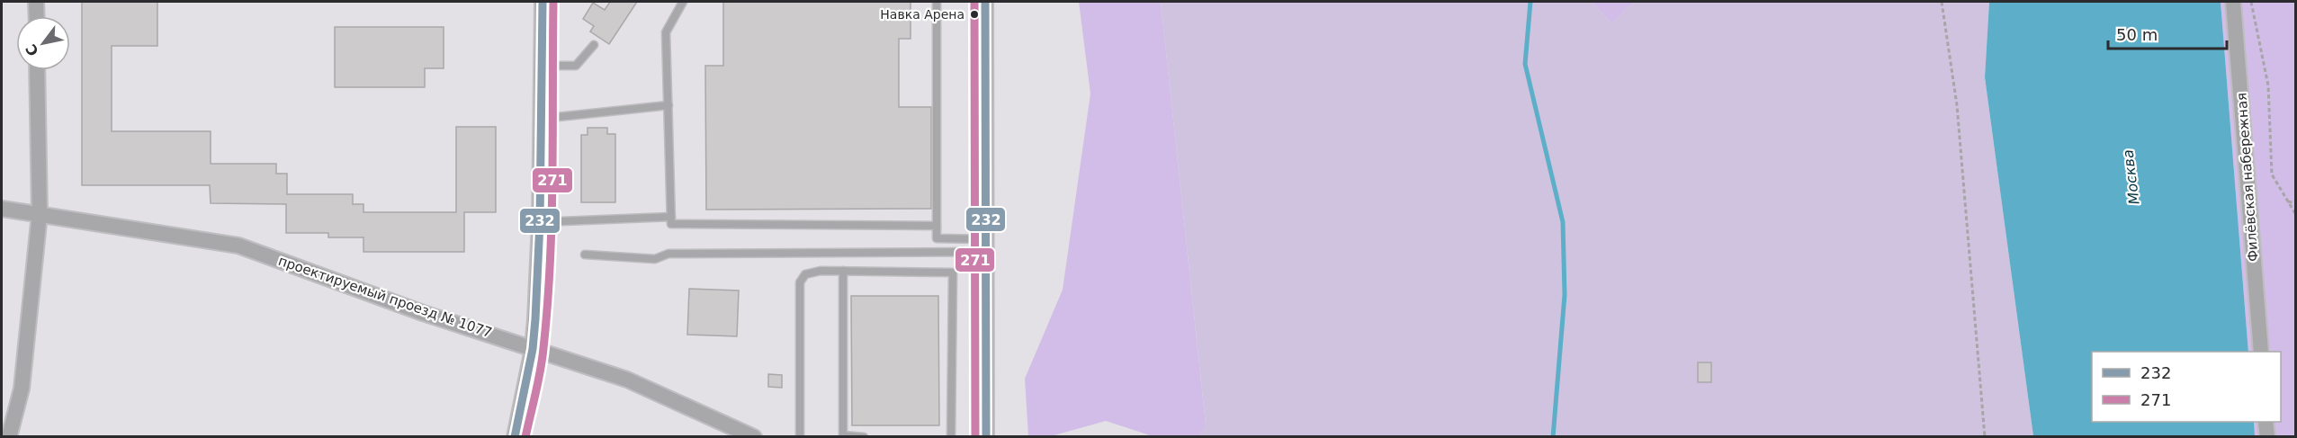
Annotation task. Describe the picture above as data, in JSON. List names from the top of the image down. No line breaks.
{"streets":{"street":["Филёвская набережная","проектируемый проезд № 1077"]},"water":["Москва"],"places":["Навка Арена"],"lines":["transit line 232","transit line 271"],"legend":["232","271"],"scale_bar":"50 m","north":"bottom left"}
